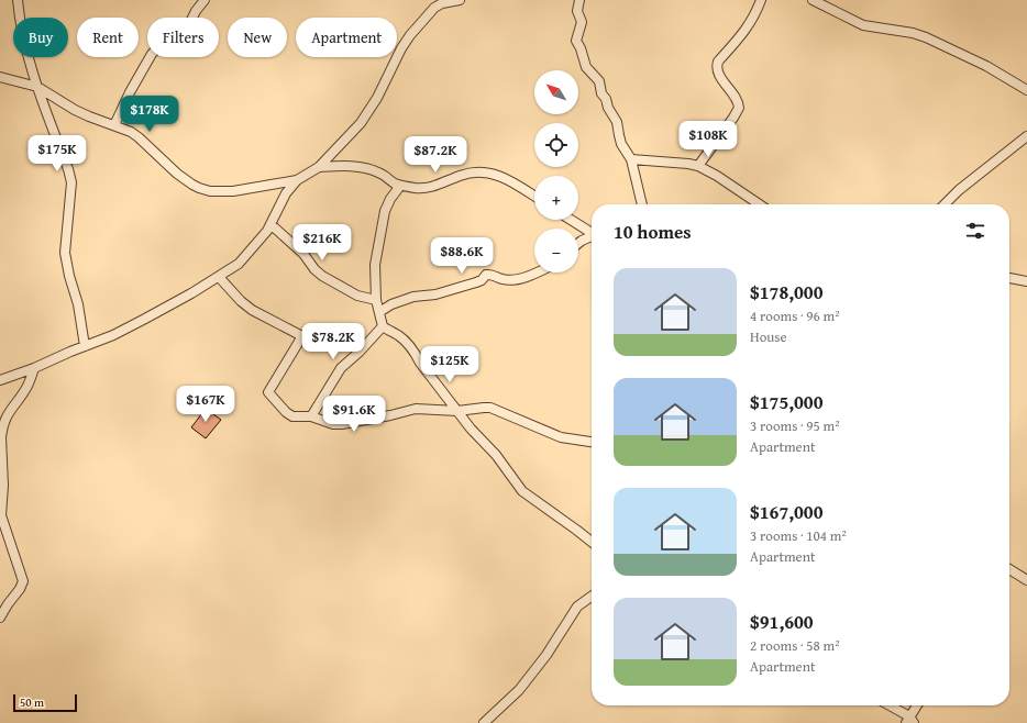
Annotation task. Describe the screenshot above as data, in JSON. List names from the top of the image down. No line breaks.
{"scale_bar":"50 m","north":"top left","page":{"chip":["Buy","Rent","Filters","New","Apartment"],"map_buttons":["+","−"],"price":["$178K","$108K","$175K","$87.2K","$216K","$88.6K","$78.2K","$125K","$167K","$91.6K"],"heading":"10 homes","list":[{"name":"$178,000","note":"4 rooms · 96 m² · House"},{"name":"$175,000","note":"3 rooms · 95 m² · Apartment"},{"name":"$167,000","note":"3 rooms · 104 m² · Apartment"},{"name":"$91,600","note":"2 rooms · 58 m² · Apartment"}],"scale":"50 m"}}
